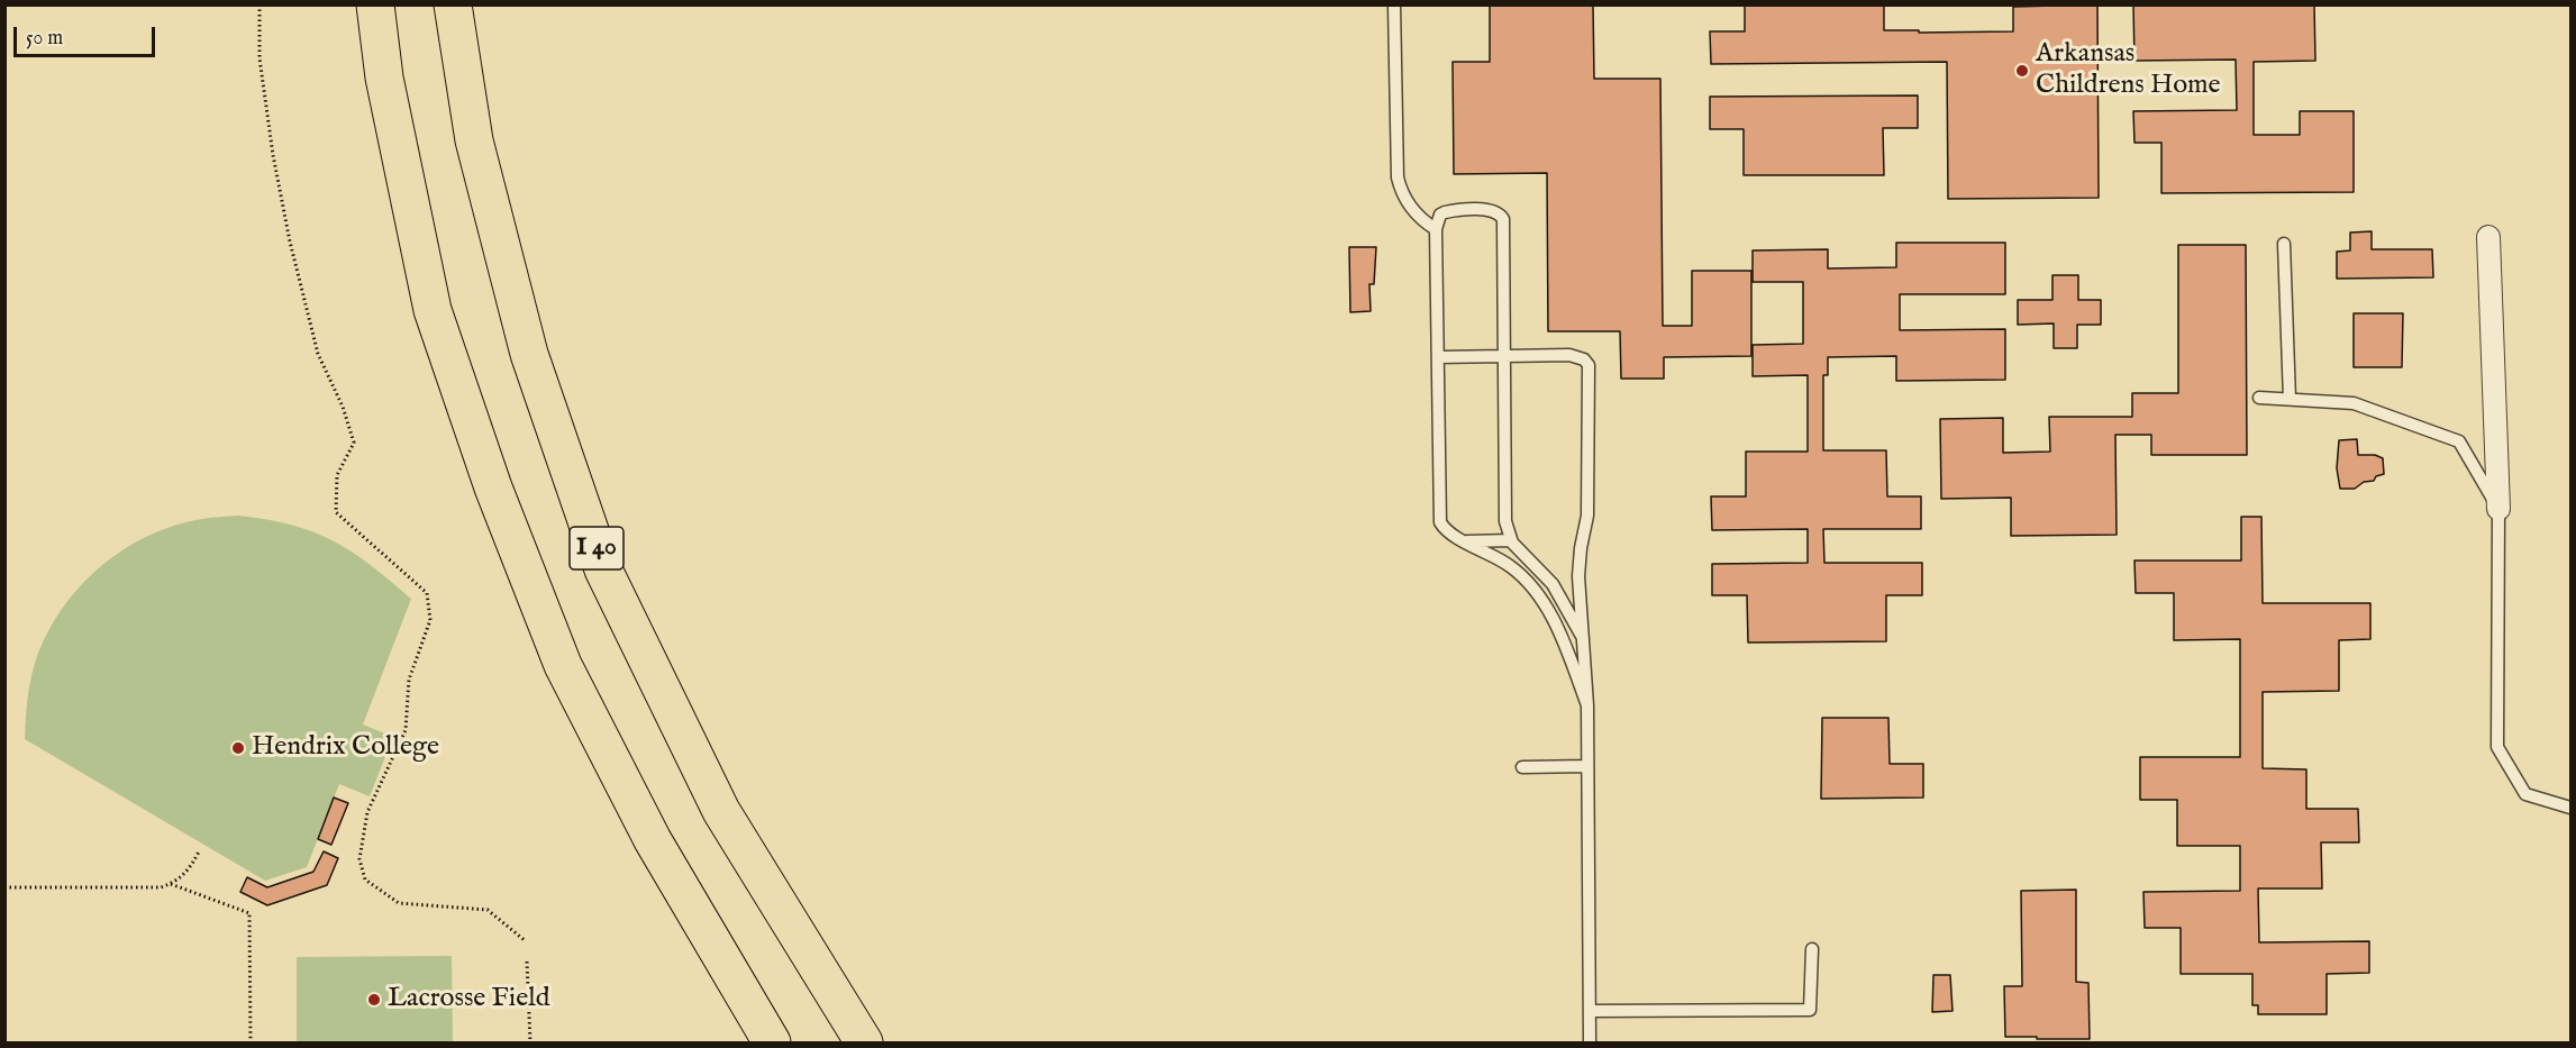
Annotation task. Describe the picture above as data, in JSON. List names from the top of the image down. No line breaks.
{"streets":{"highway":["I 40"]},"places":["Arkansas Childrens Home","Hendrix College","Lacrosse Field"],"scale_bar":"50 m"}
